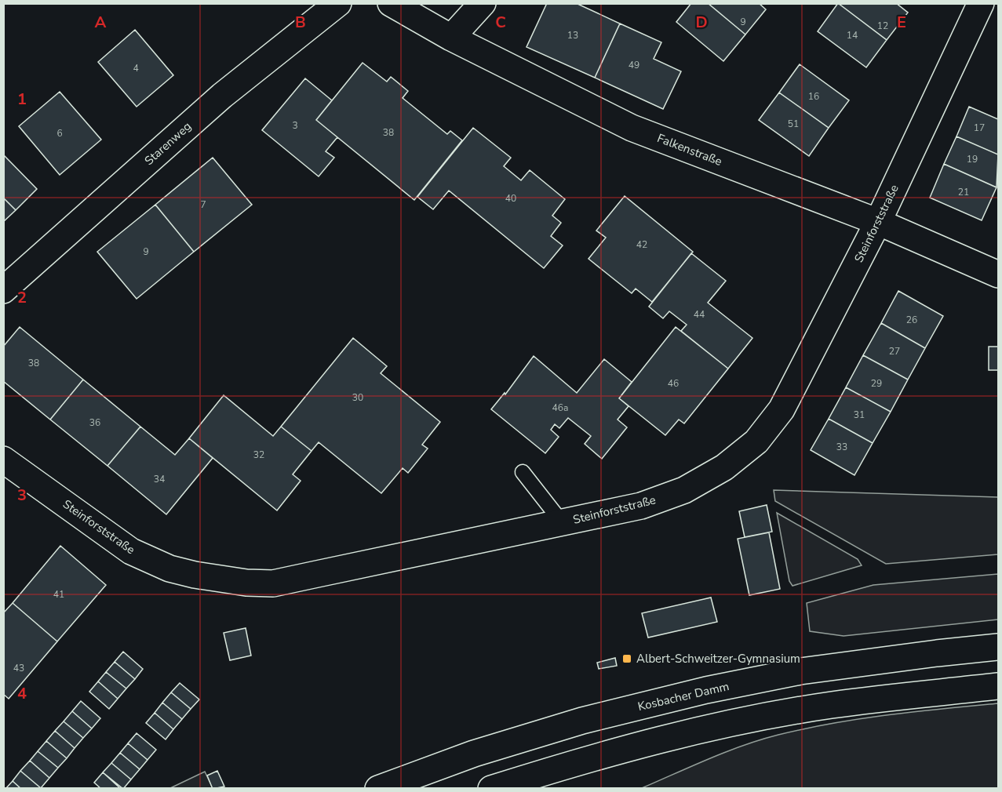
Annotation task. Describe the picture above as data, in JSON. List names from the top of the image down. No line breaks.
{"streets":{"street":["Starenweg","Falkenstraße","Steinforststraße","Kosbacher Damm"]},"crossings":[["Falkenstraße","Steinforststraße"]],"places":{"transit":["Albert-Schweitzer-Gymnasium"]},"house_numbers":["9","12","13","14","49","4","16","51","3","17","38","6","19","21","40","7","42","9","44","26","27","38","46","29","30","46a","31","36","33","32","34","41","43"],"grid":{"columns":["A","B","C","D","E"],"rows":["1","2","3","4"]}}
